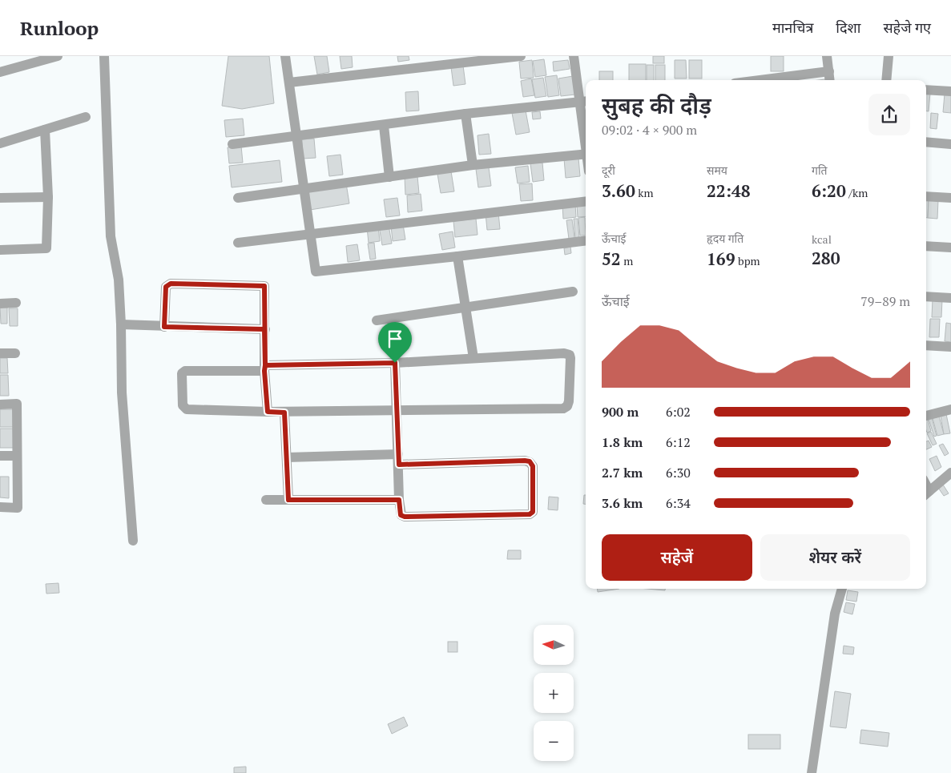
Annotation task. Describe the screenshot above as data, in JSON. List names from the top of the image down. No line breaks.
{"north":"left","page":{"header":"Runloop","nav":["मानचित्र","दिशा","सहेजे गए"],"heading":["सुबह की दौड़","09:02 · 4 × 900 m"],"stats":[["दूरी","3.60 km"],["समय","22:48"],["गति","6:20 /km"],["ऊँचाई","52 m"],["हृदय गति","169 bpm"],["kcal","280"]],"chart":["ऊँचाई","79–89 m"],"list":[{"name":"900 m","note":"6:02"},{"name":"1.8 km","note":"6:12"},{"name":"2.7 km","note":"6:30"},{"name":"3.6 km","note":"6:34"}],"buttons":["सहेजें","शेयर करें"],"map_buttons":["+","−"]}}
